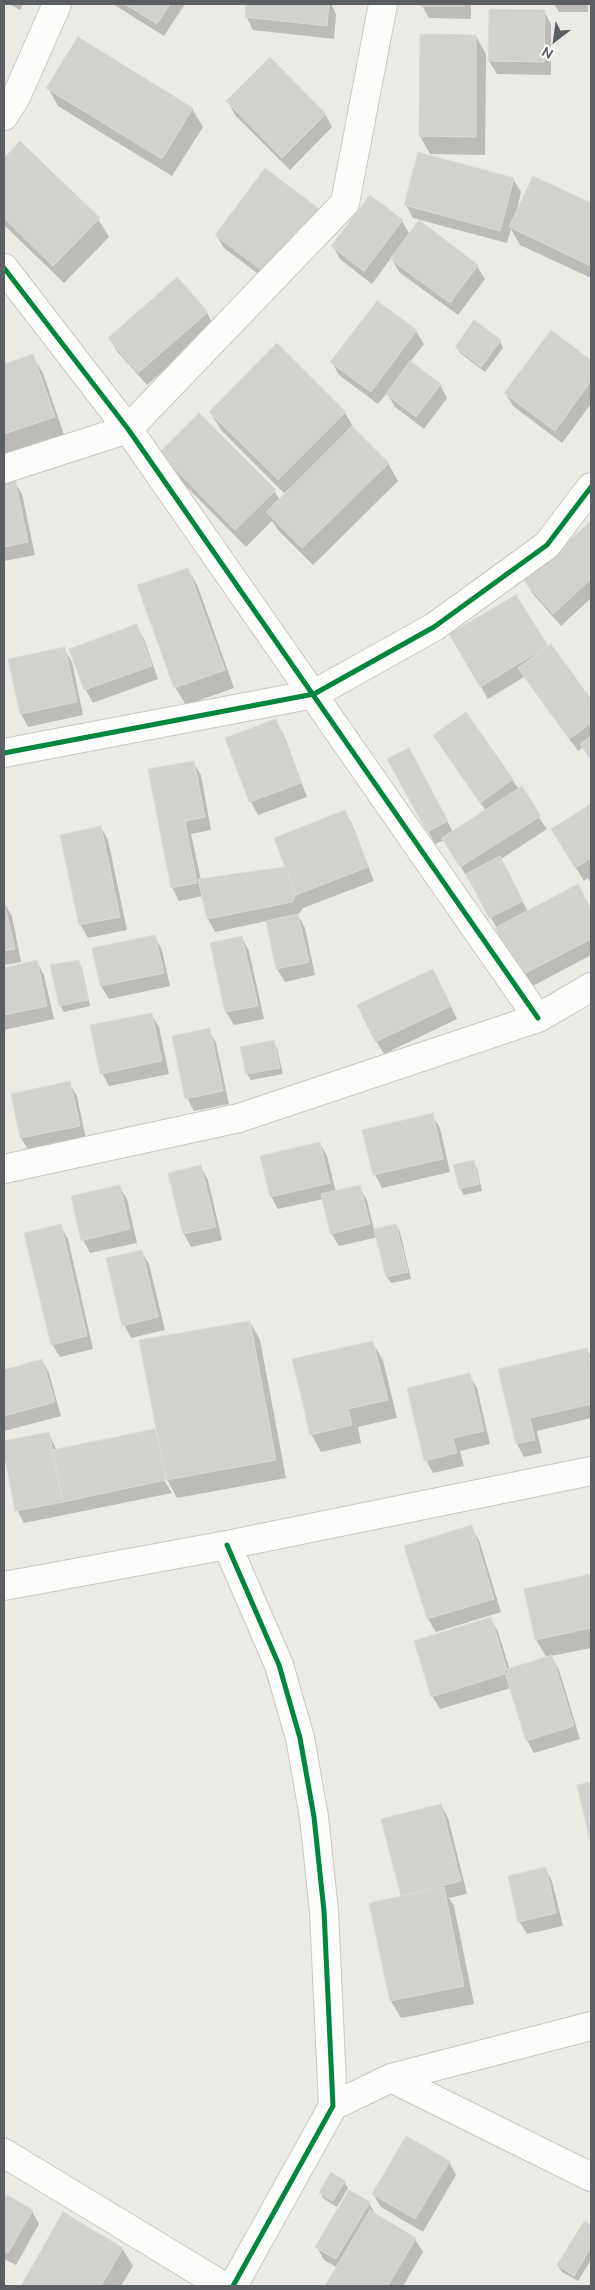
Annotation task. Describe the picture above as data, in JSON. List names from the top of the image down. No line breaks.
{"north":"bottom left"}
